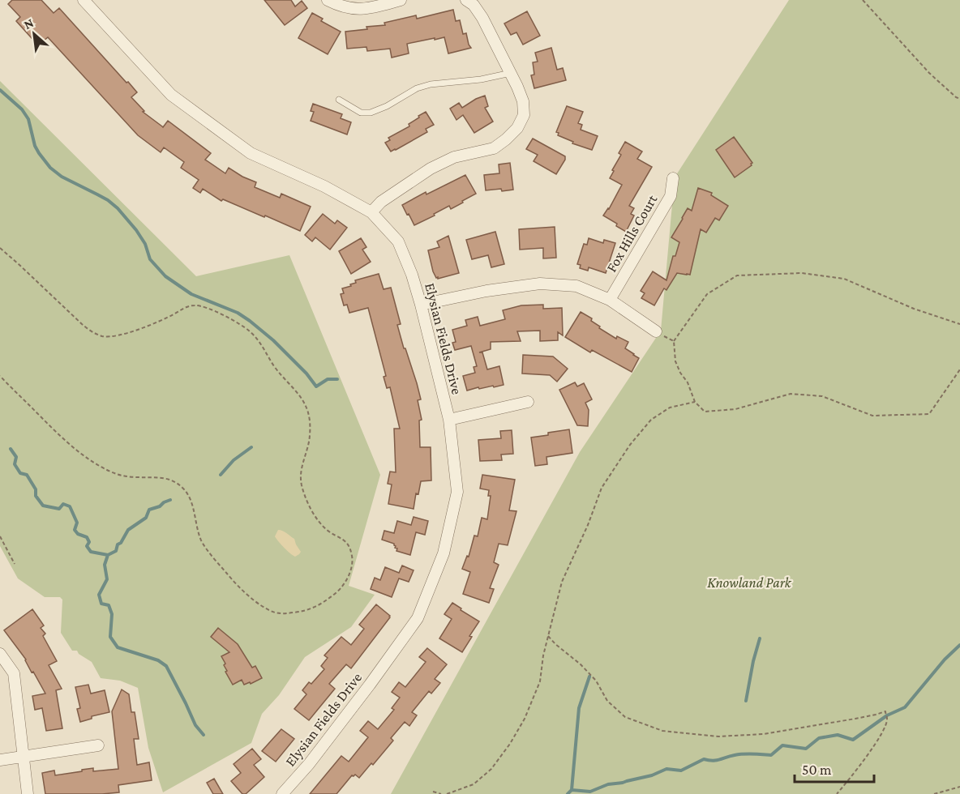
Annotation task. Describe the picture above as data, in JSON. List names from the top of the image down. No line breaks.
{"streets":{"street":["Fox Hills Court","Elysian Fields Drive"]},"parks":["Knowland Park"],"scale_bar":"50 m","north":"top left"}
